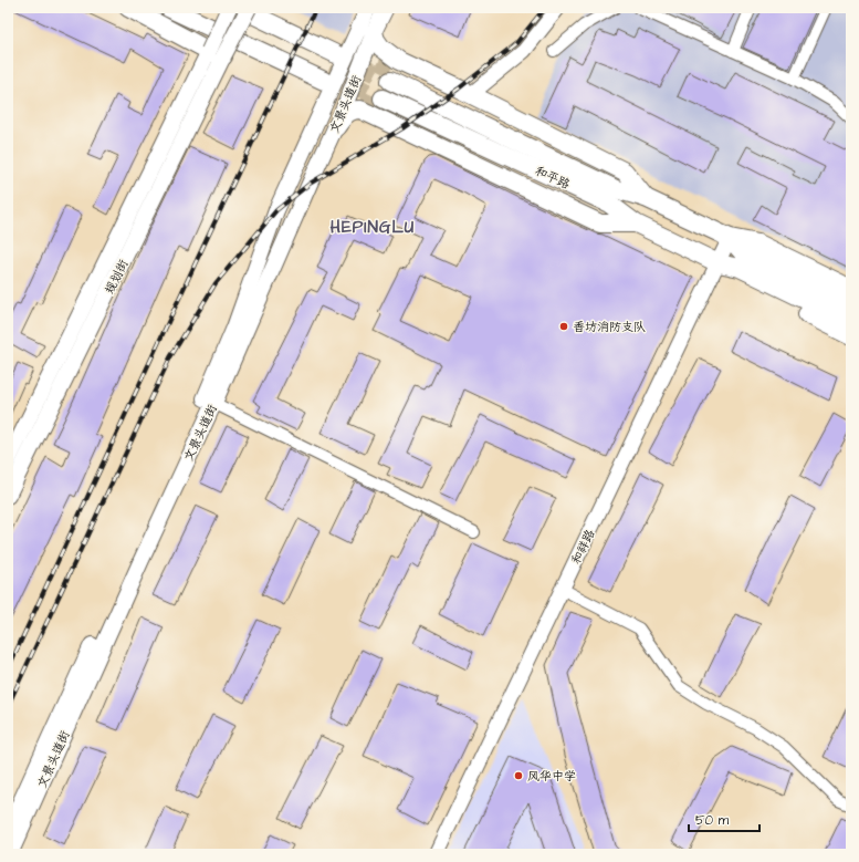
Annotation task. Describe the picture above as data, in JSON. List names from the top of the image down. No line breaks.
{"streets":{"main road":["文景头道街","规划街"],"street":["和祥路"]},"districts":["HEPINGLU"],"places":["香坊消防支队","风华中学"],"scale_bar":"50 m"}
